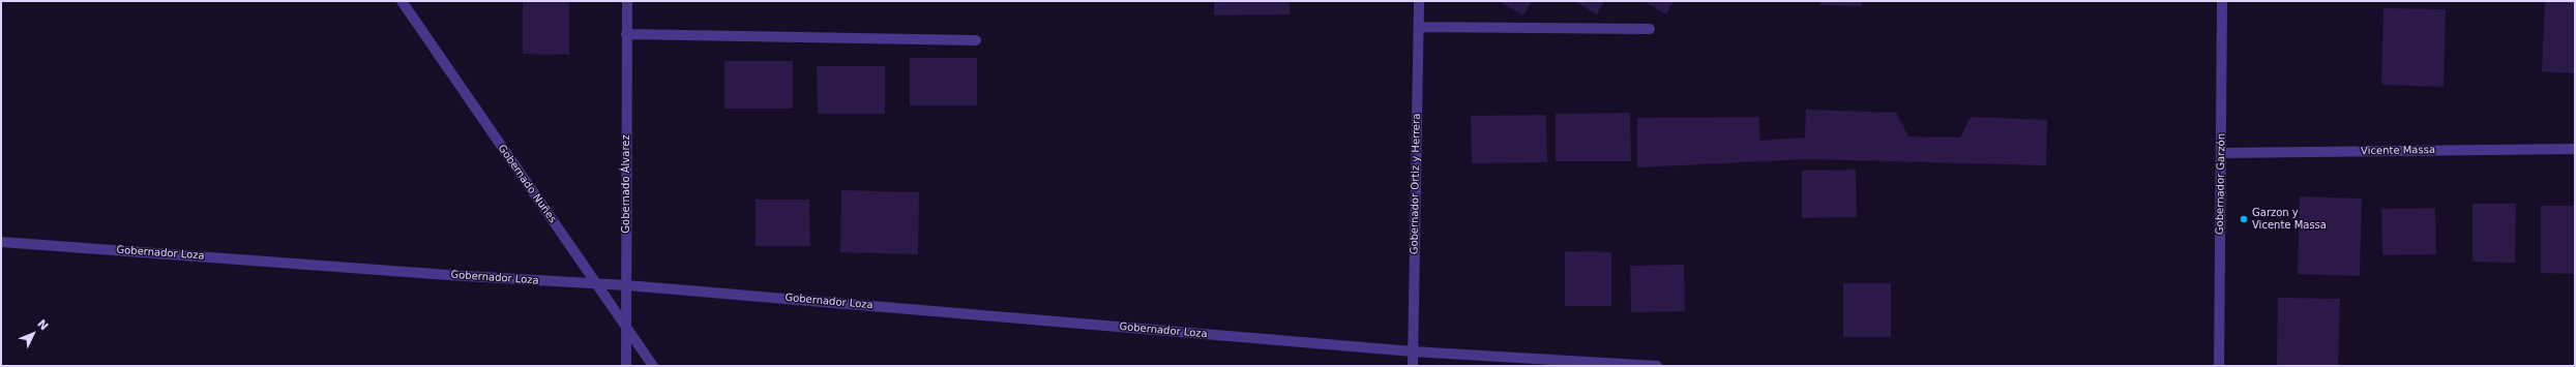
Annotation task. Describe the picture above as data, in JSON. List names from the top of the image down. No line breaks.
{"streets":{"street":["Vicente Massa","Gobernado Nuñes","Gobernado Álvarez","Gobernador Ortiz y Herrera","Gobernador Garzón","Gobernador Loza"]},"crossings":[["Vicente Massa","Gobernador Garzón"],["Gobernado Nuñes","Gobernado Álvarez"],["Gobernado Nuñes","Gobernador Loza"],["Gobernado Álvarez","Gobernador Loza"],["Gobernador Ortiz y Herrera","Gobernador Loza"]],"places":["Garzon y Vicente Massa"],"north":"top right"}
